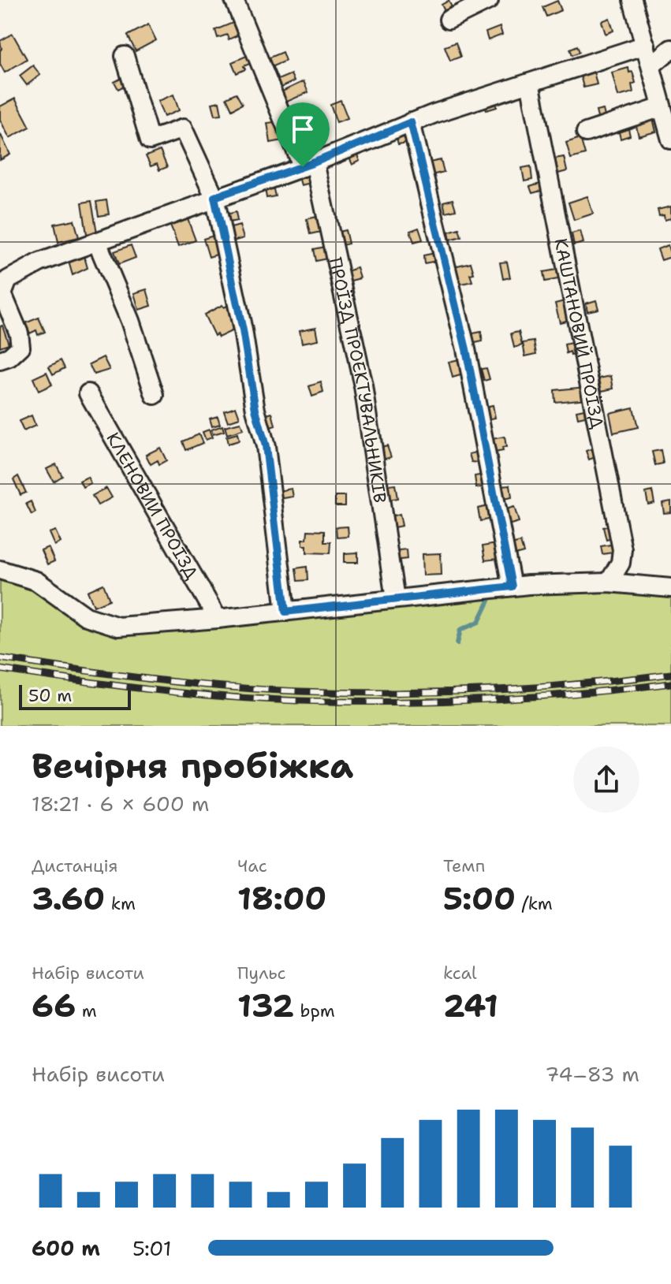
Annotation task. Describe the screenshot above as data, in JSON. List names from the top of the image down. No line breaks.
{"streets":{"street":["КАШТАНОВИЙ ПРОЇЗД","ПРОЇЗД ПРОЕКТУВАЛЬНИКІВ","КЛЕНОВИЙ ПРОЇЗД"]},"scale_bar":"50 m","page":{"scale":"50 m","heading":["Вечірня пробіжка","18:21 · 6 × 600 m"],"stats":[["Дистанція","3.60 km"],["Час","18:00"],["Темп","5:00 /km"],["Набір висоти","66 m"],["Пульс","132 bpm"],["kcal","241"]],"chart":["Набір висоти","74–83 m"],"list":[{"name":"600 m","note":"5:01"}]}}
